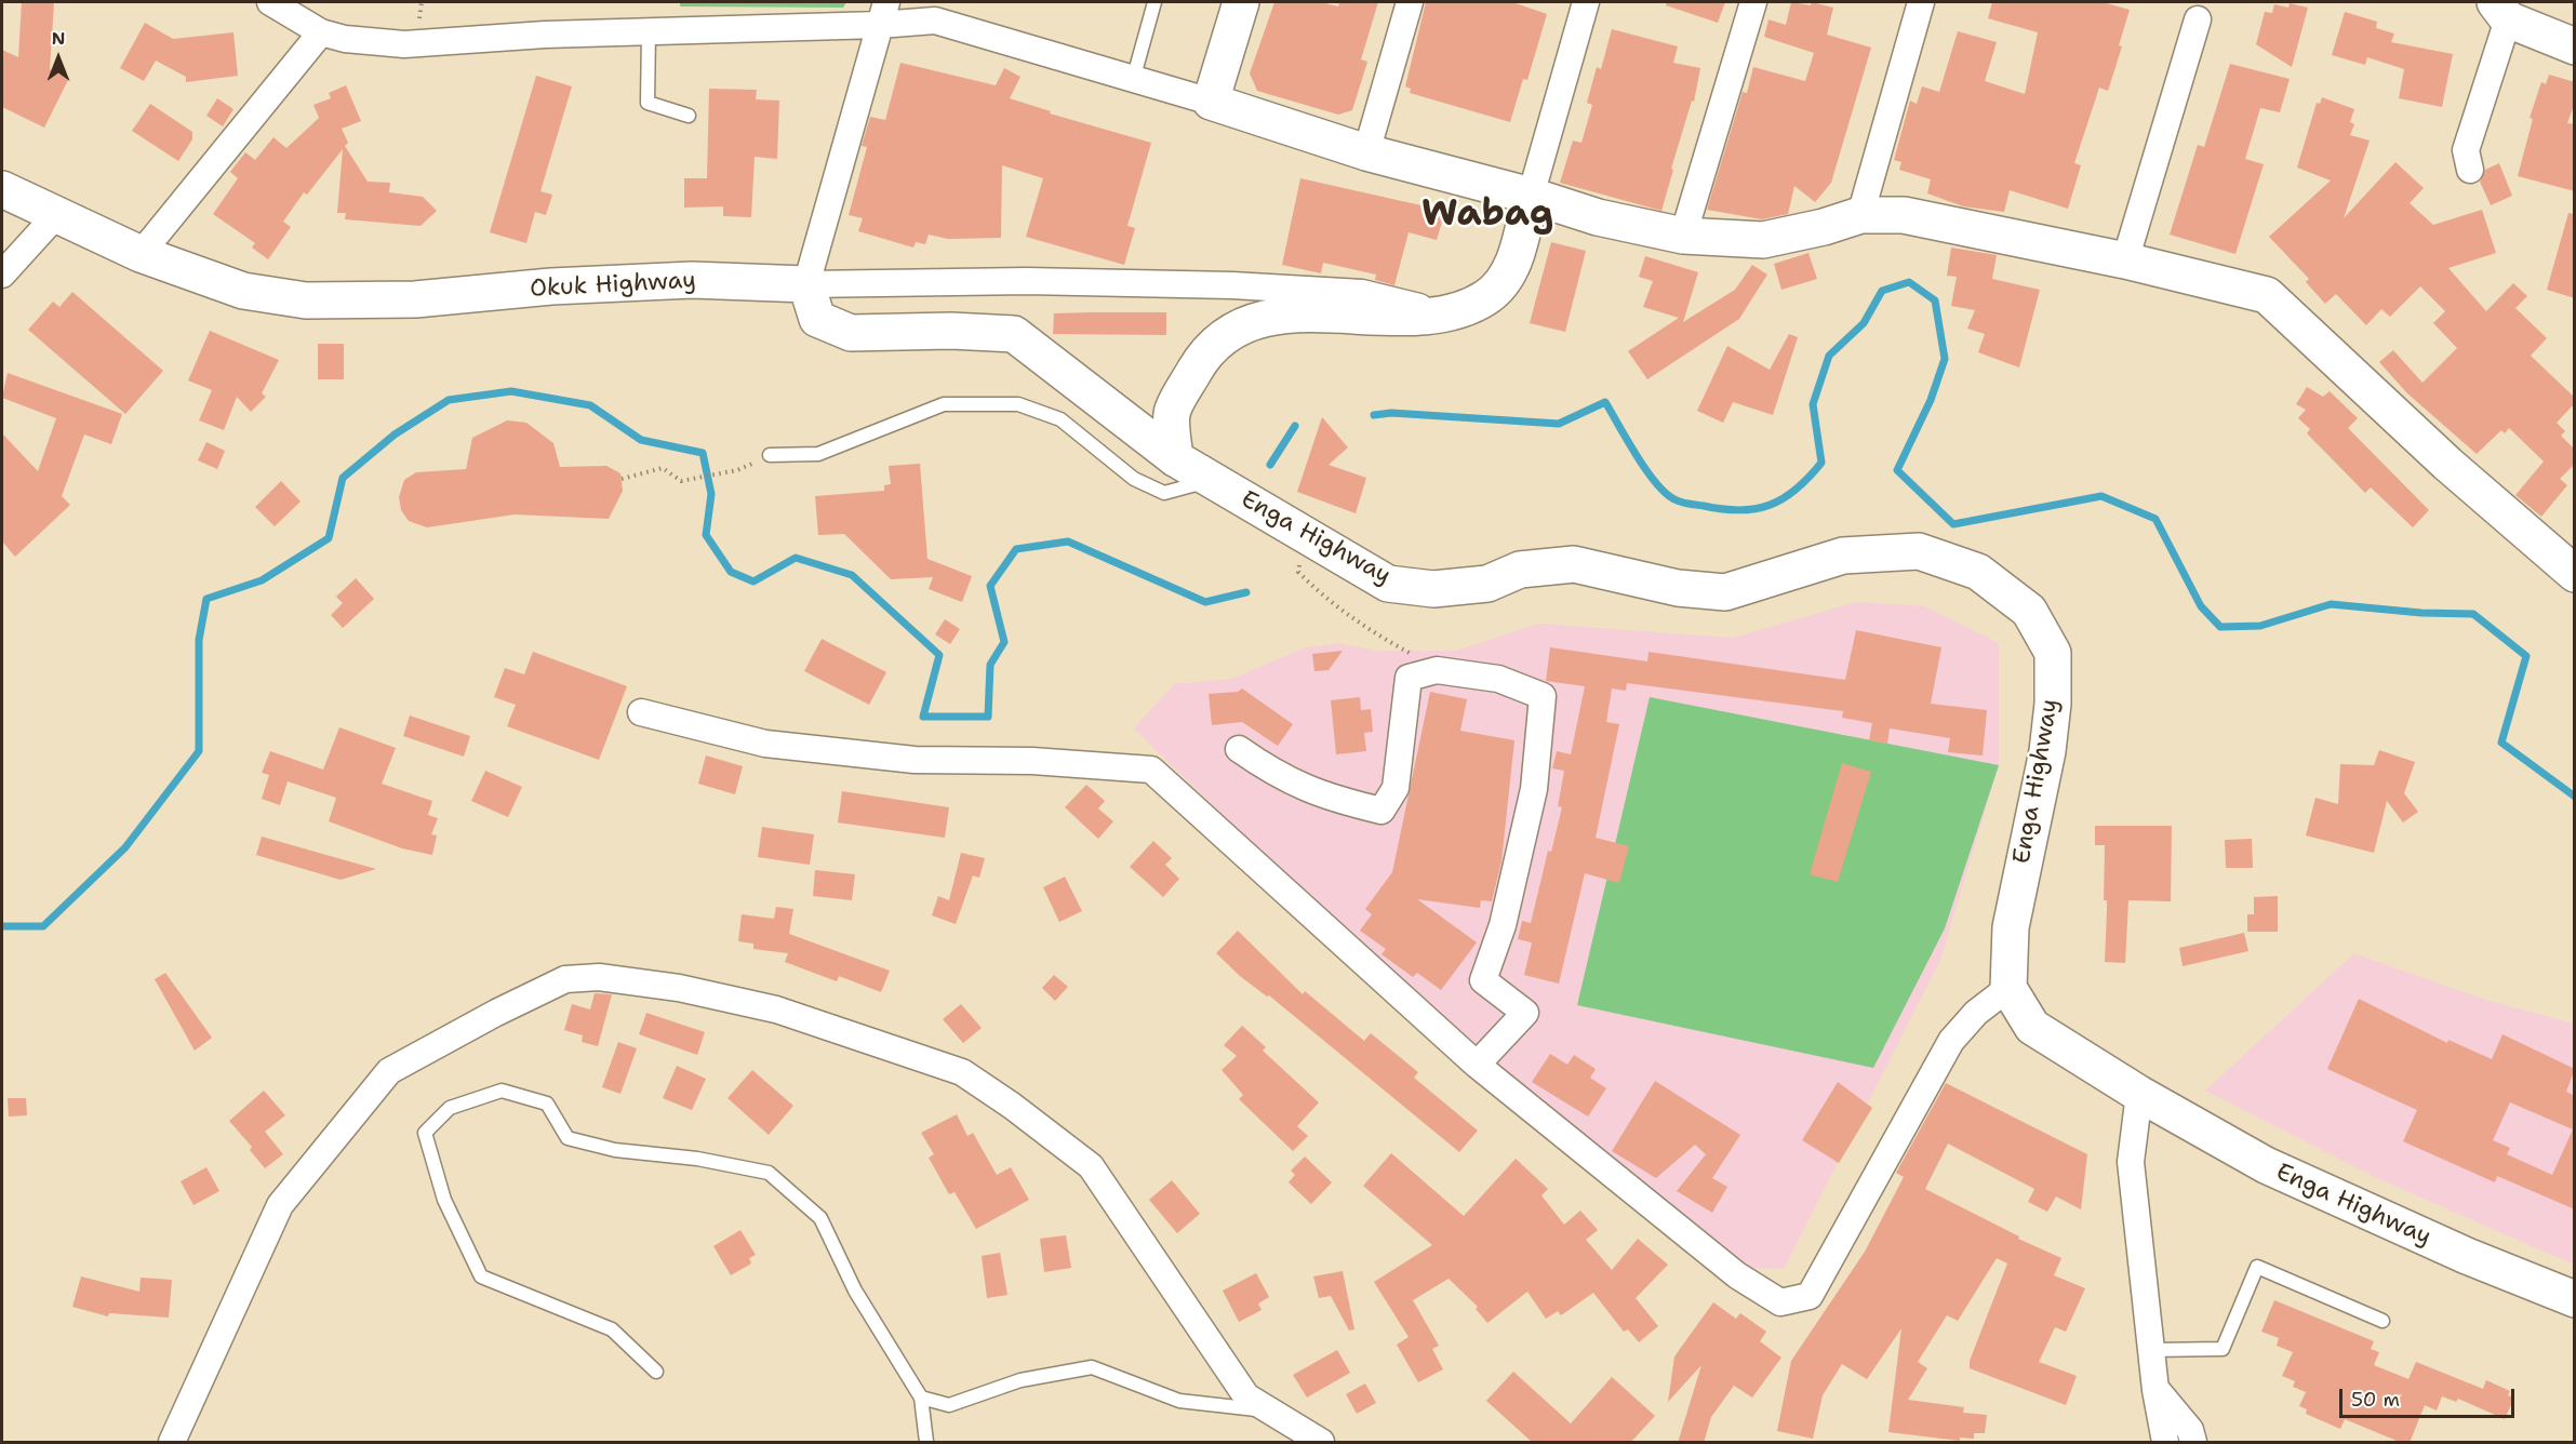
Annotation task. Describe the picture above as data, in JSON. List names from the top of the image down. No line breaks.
{"streets":{"main road":["Okuk Highway","Enga Highway"]},"districts":["Wabag"],"scale_bar":"50 m","north":"top"}
